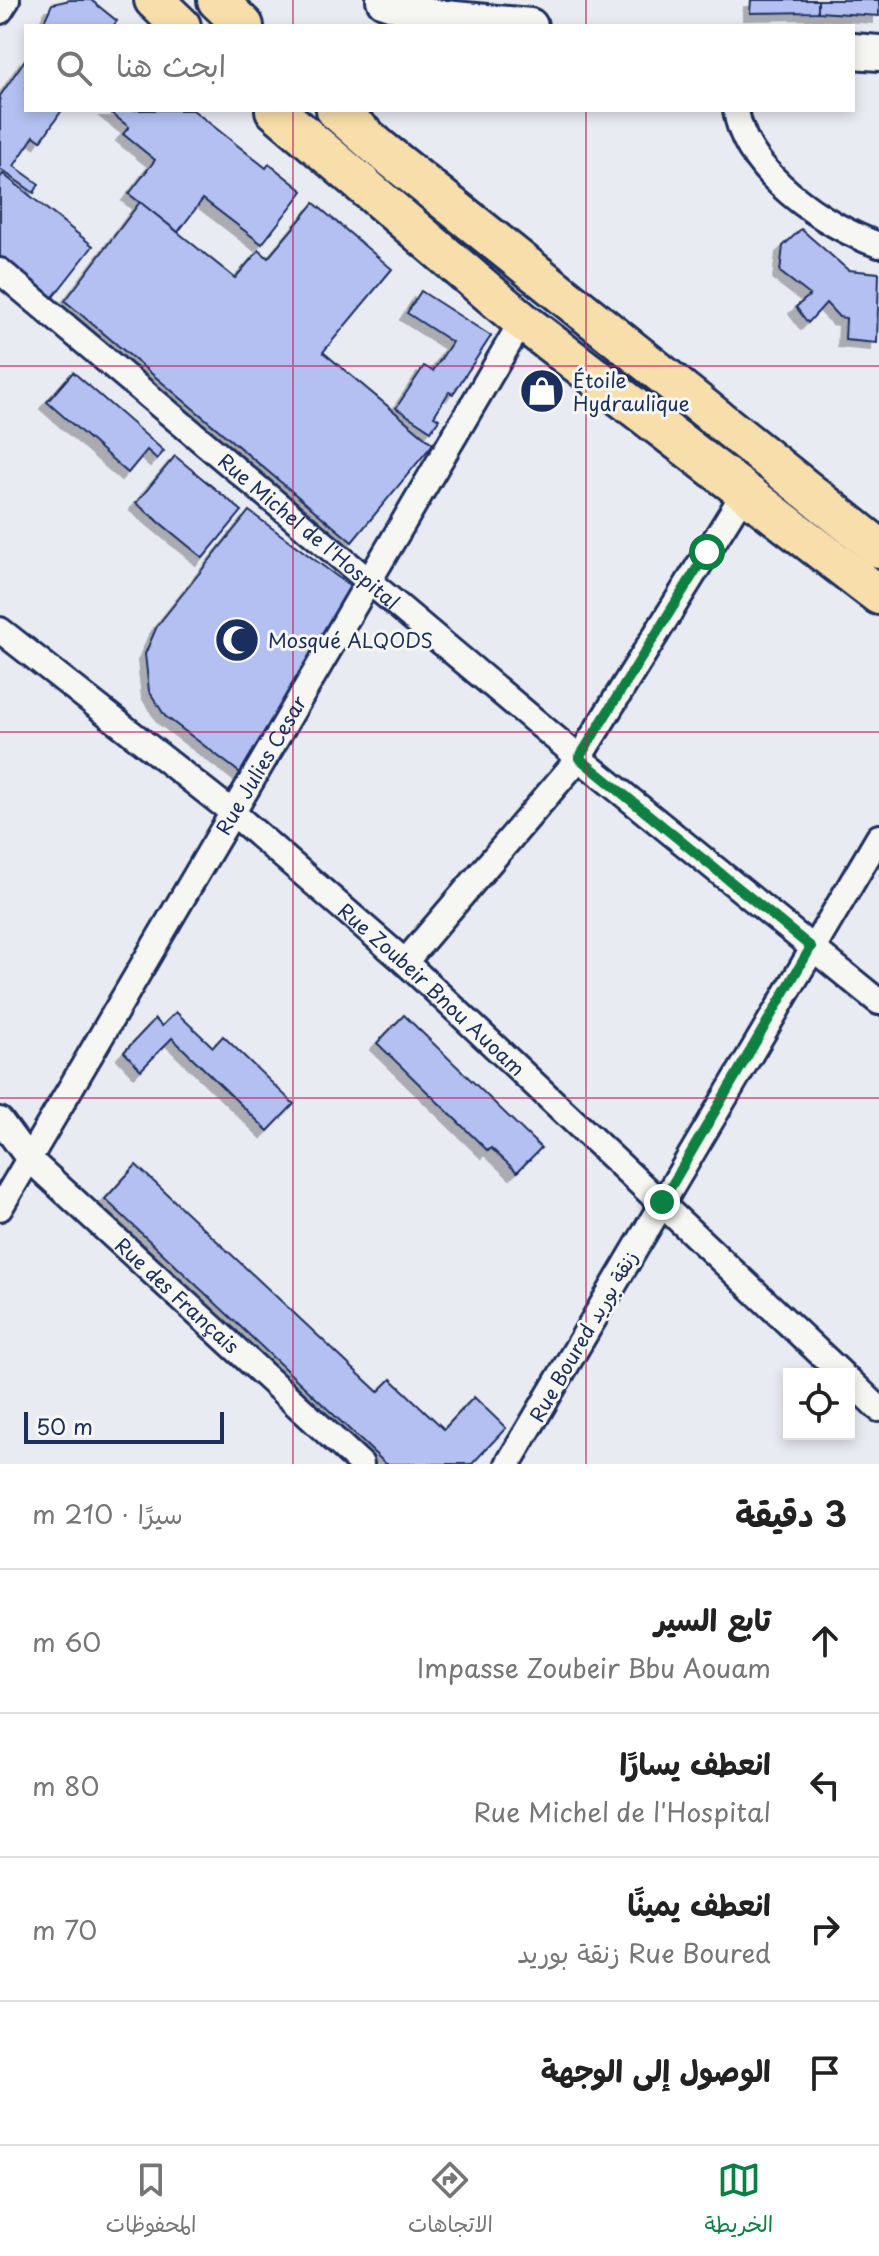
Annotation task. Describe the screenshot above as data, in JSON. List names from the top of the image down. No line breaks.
{"streets":{"street":["Rue Michel de l'Hospital","Rue Julies Cesar","Rue Zoubeir Bnou Auoam","Rue des Français","Rue Boured زنقة بوريد"]},"crossings":[["Rue Michel de l'Hospital","Rue Julies Cesar"],["Rue Michel de l'Hospital","Rue Boured زنقة بوريد"],["Rue Julies Cesar","Rue Zoubeir Bnou Auoam"],["Rue Julies Cesar","Rue des Français"],["Rue Zoubeir Bnou Auoam","Rue Boured زنقة بوريد"]],"places":{"shop":["Étoile Hydraulique"],"mosque":["Mosqué ALQODS"]},"scale_bar":"50 m","page":{"search":"ابحث هنا","scale":"50 m","heading":["3 دقيقة","سيرًا · 210 m"],"list":[["تابع السير","Impasse Zoubeir Bbu Aouam","60 m"],["انعطف يسارًا","Rue Michel de l'Hospital","80 m"],["انعطف يمينًا","Rue Boured زنقة بوريد","70 m"],"الوصول إلى الوجهة"],"nav":["الخريطة","الاتجاهات","المحفوظات"]}}
